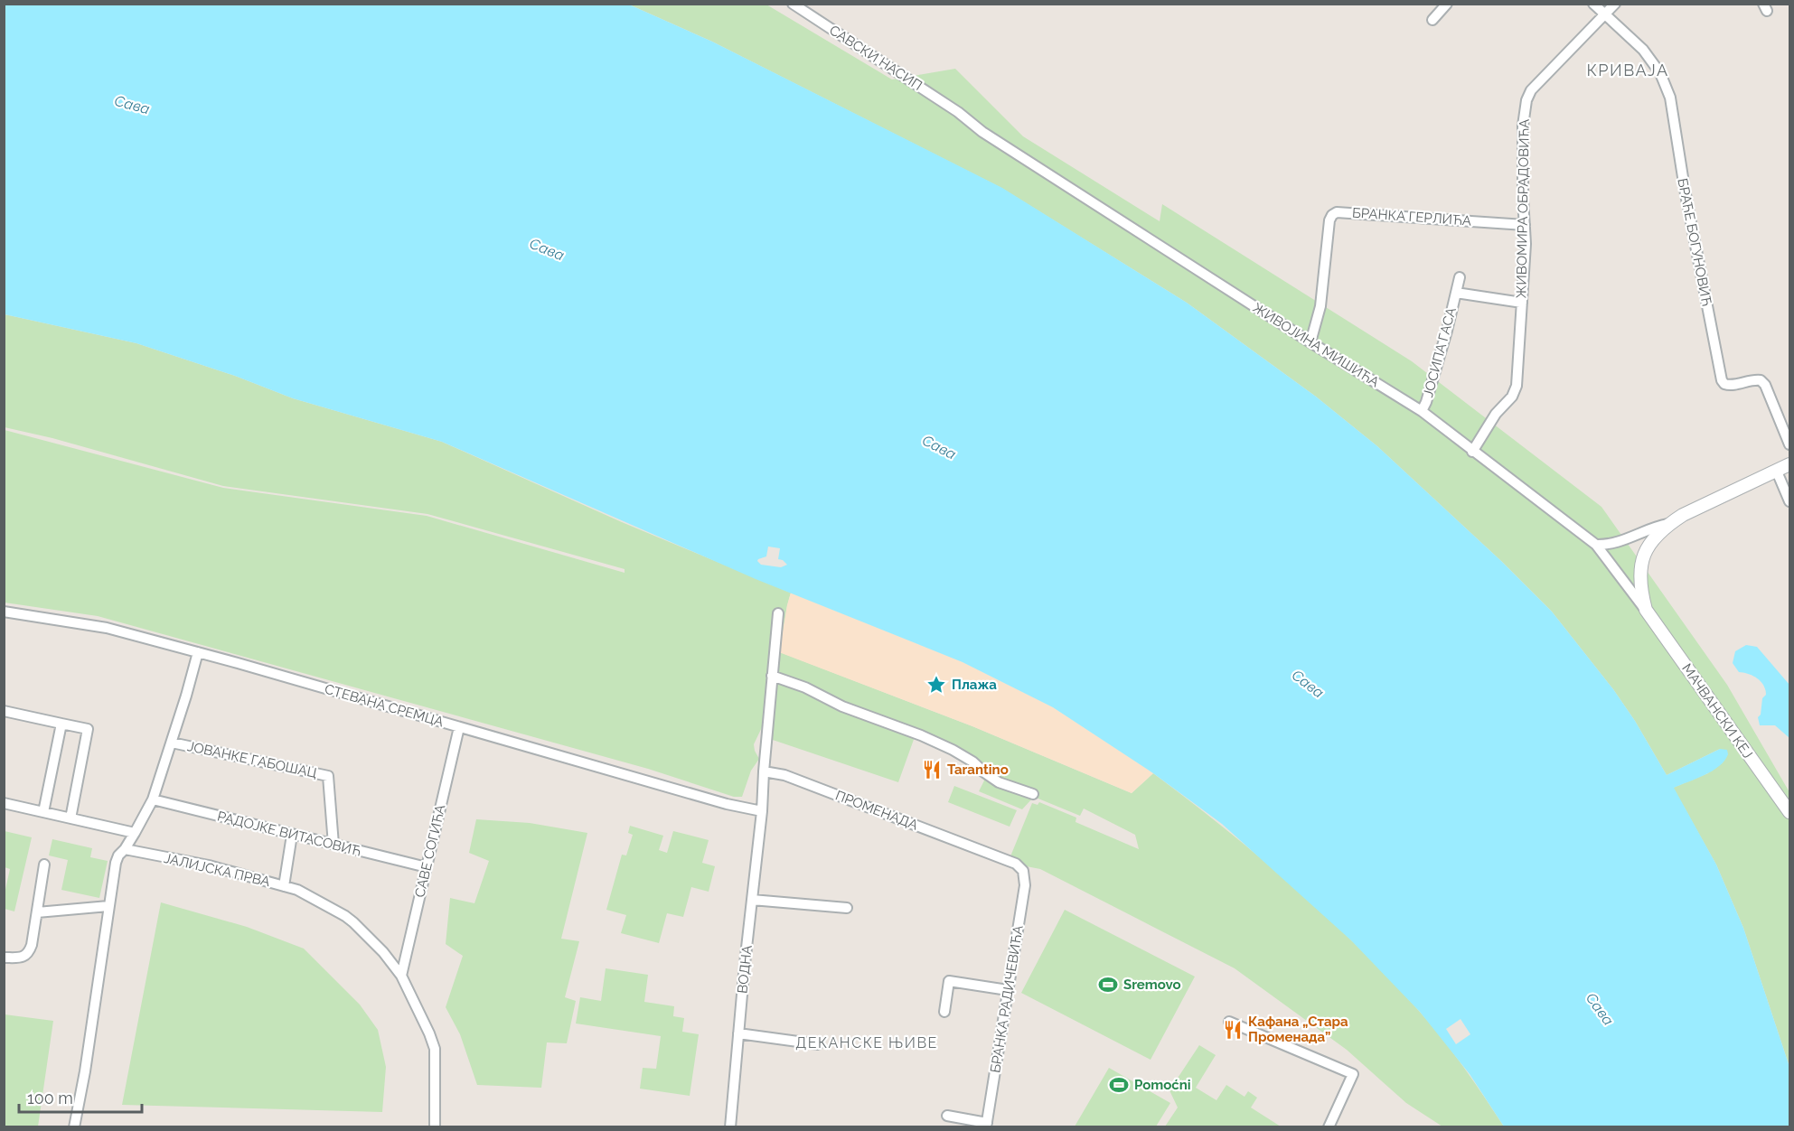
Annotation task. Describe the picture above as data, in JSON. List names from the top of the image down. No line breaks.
{"streets":{"street":["САВСКИ НАСИП","ЖИВОМИРА ОБРАДОВИЋА","БРАНКА ГЕРЛИЋА","БРАЋЕ БОГУНОВИЋ","ЖИВОЈИНА МИШИЋА","ЈОСИПА ГАСА","СТЕВАНА СРЕМЦА","МАЧВАНСКИ КЕЈ","ЈОВАНКЕ ГАБОШАЦ","ПРОМЕНАДА","РАДОЈКЕ ВИТАСОВИЋ","САВЕ СОГИЋА","ЈАЛИЈСКА ПРВА","ВОДНА","БРАНКА РАДИЧЕВИЋА"]},"crossings":[["САВСКИ НАСИП","ЖИВОЈИНА МИШИЋА"],["ЖИВОМИРА ОБРАДОВИЋА","БРАНКА ГЕРЛИЋА"],["ЖИВОМИРА ОБРАДОВИЋА","БРАЋЕ БОГУНОВИЋ"],["ЖИВОМИРА ОБРАДОВИЋА","ЖИВОЈИНА МИШИЋА"],["ЖИВОМИРА ОБРАДОВИЋА","ЈОСИПА ГАСА"],["БРАНКА ГЕРЛИЋА","ЖИВОЈИНА МИШИЋА"],["ЖИВОЈИНА МИШИЋА","ЈОСИПА ГАСА"],["ЖИВОЈИНА МИШИЋА","МАЧВАНСКИ КЕЈ"],["СТЕВАНА СРЕМЦА","САВЕ СОГИЋА"],["СТЕВАНА СРЕМЦА","ВОДНА"],["ЈОВАНКЕ ГАБОШАЦ","РАДОЈКЕ ВИТАСОВИЋ"],["ПРОМЕНАДА","БРАНКА РАДИЧЕВИЋА"],["РАДОЈКЕ ВИТАСОВИЋ","САВЕ СОГИЋА"],["САВЕ СОГИЋА","ЈАЛИЈСКА ПРВА"]],"districts":["КРИВАЈА","ДЕКАНСКЕ ЊИВЕ"],"water":["Сава"],"places":{"place":["Плажа"],"restaurant":["Tarantino","Кафана „Стара Променада”"],"sports":["Sremovo","Pomoćni"]},"scale_bar":"100 m"}
